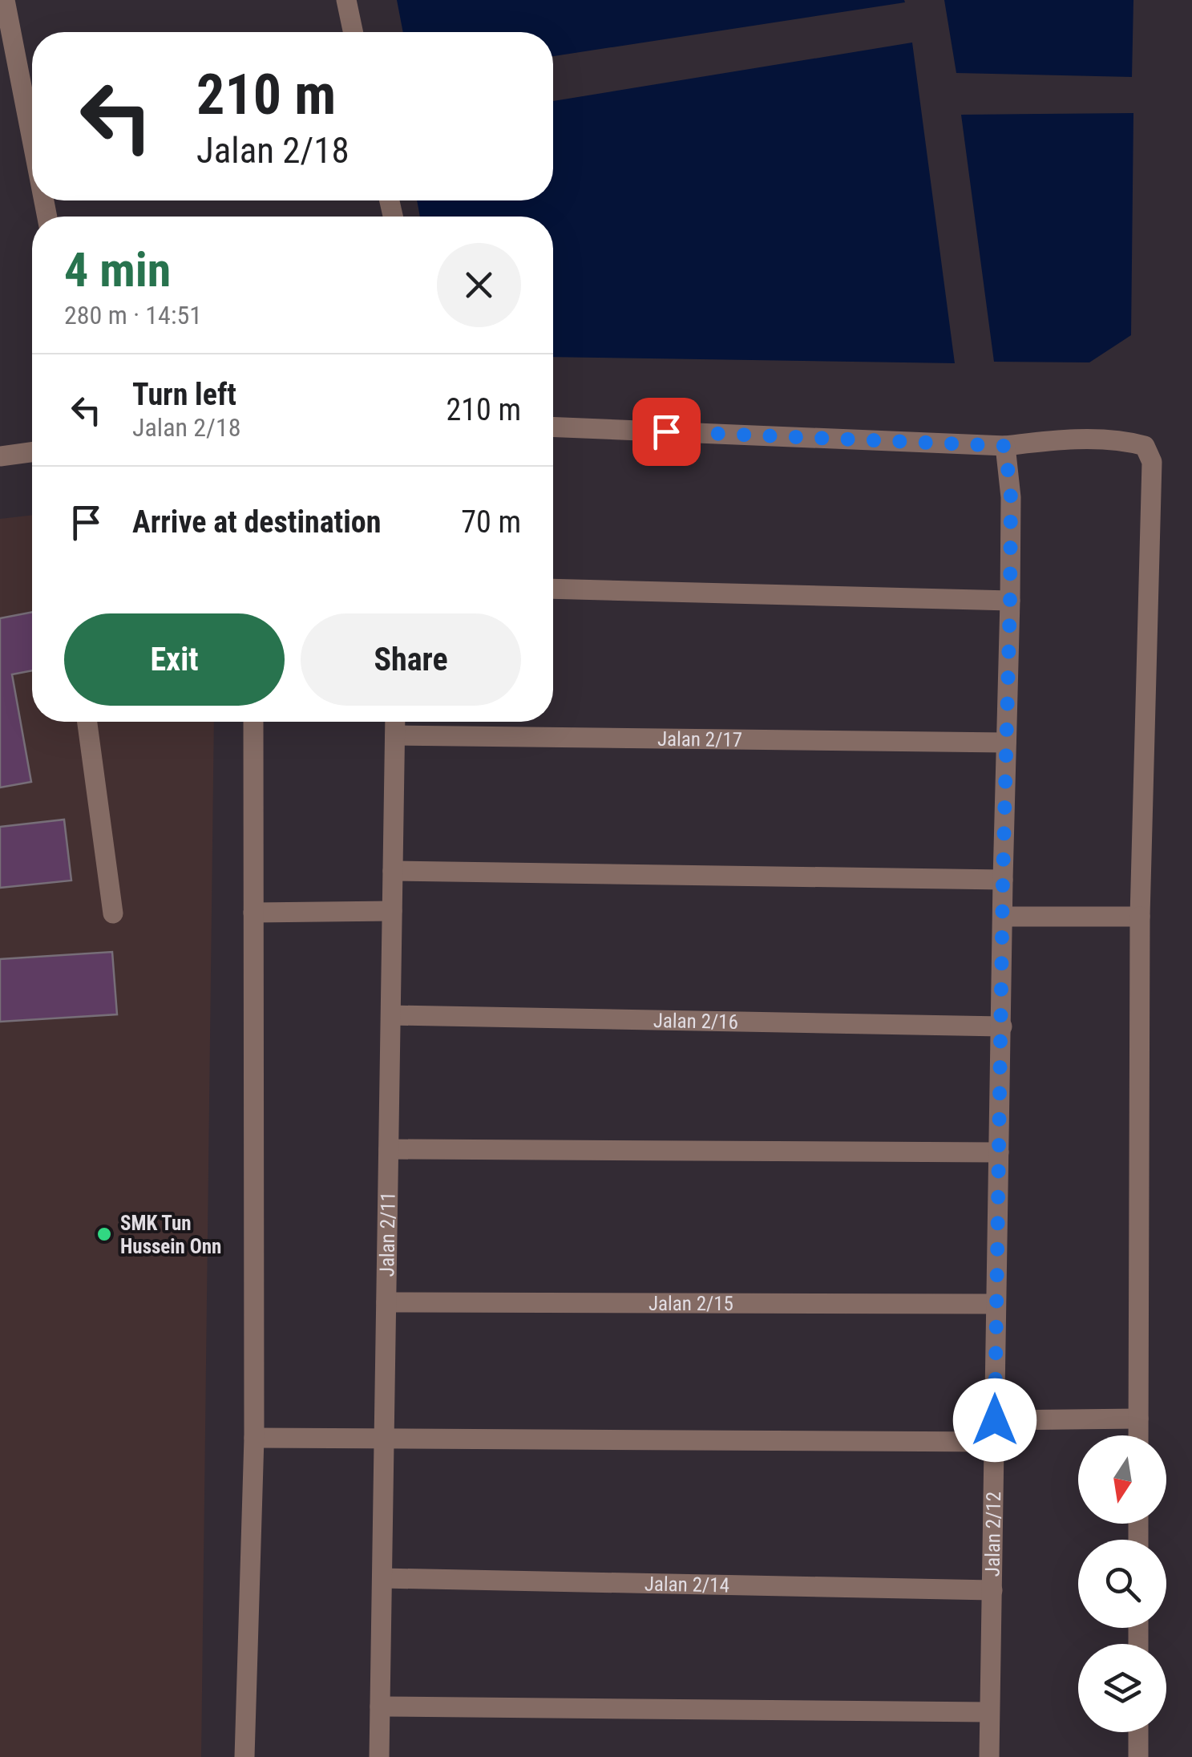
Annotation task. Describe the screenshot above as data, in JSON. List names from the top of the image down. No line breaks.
{"streets":{"street":["Jalan 2/17","Jalan 2/16","Jalan 2/11","Jalan 2/15","Jalan 2/12","Jalan 2/14"]},"crossings":[["Jalan 2/17","Jalan 2/11"],["Jalan 2/17","Jalan 2/12"],["Jalan 2/16","Jalan 2/11"],["Jalan 2/16","Jalan 2/12"],["Jalan 2/11","Jalan 2/15"],["Jalan 2/11","Jalan 2/14"],["Jalan 2/15","Jalan 2/12"],["Jalan 2/12","Jalan 2/14"]],"places":["SMK Tun Hussein Onn"],"north":"bottom","page":{"turn":["210 m","Jalan 2/18"],"heading":["4 min","280 m · 14:51"],"list":[{"name":"Turn left","note":"Jalan 2/18","value":"210 m"},{"name":"Arrive at destination","value":"70 m"}],"buttons":["Exit","Share"]}}
